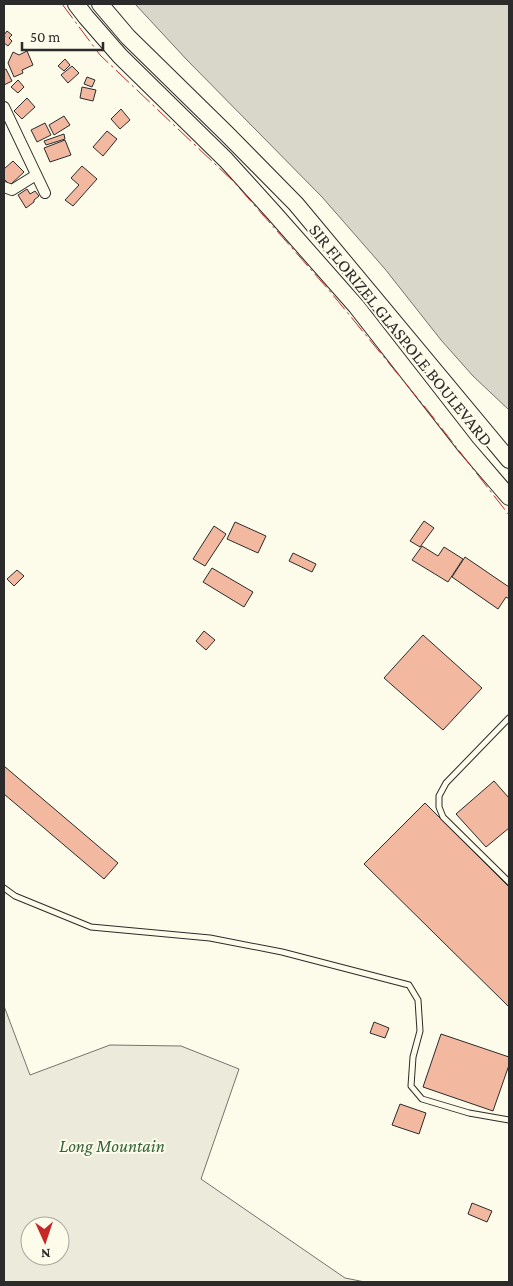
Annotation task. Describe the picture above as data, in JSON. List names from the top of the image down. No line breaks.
{"streets":{"highway":["SIR FLORIZEL GLASPOLE BOULEVARD"]},"parks":["Long Mountain"],"scale_bar":"50 m","north":"bottom"}
